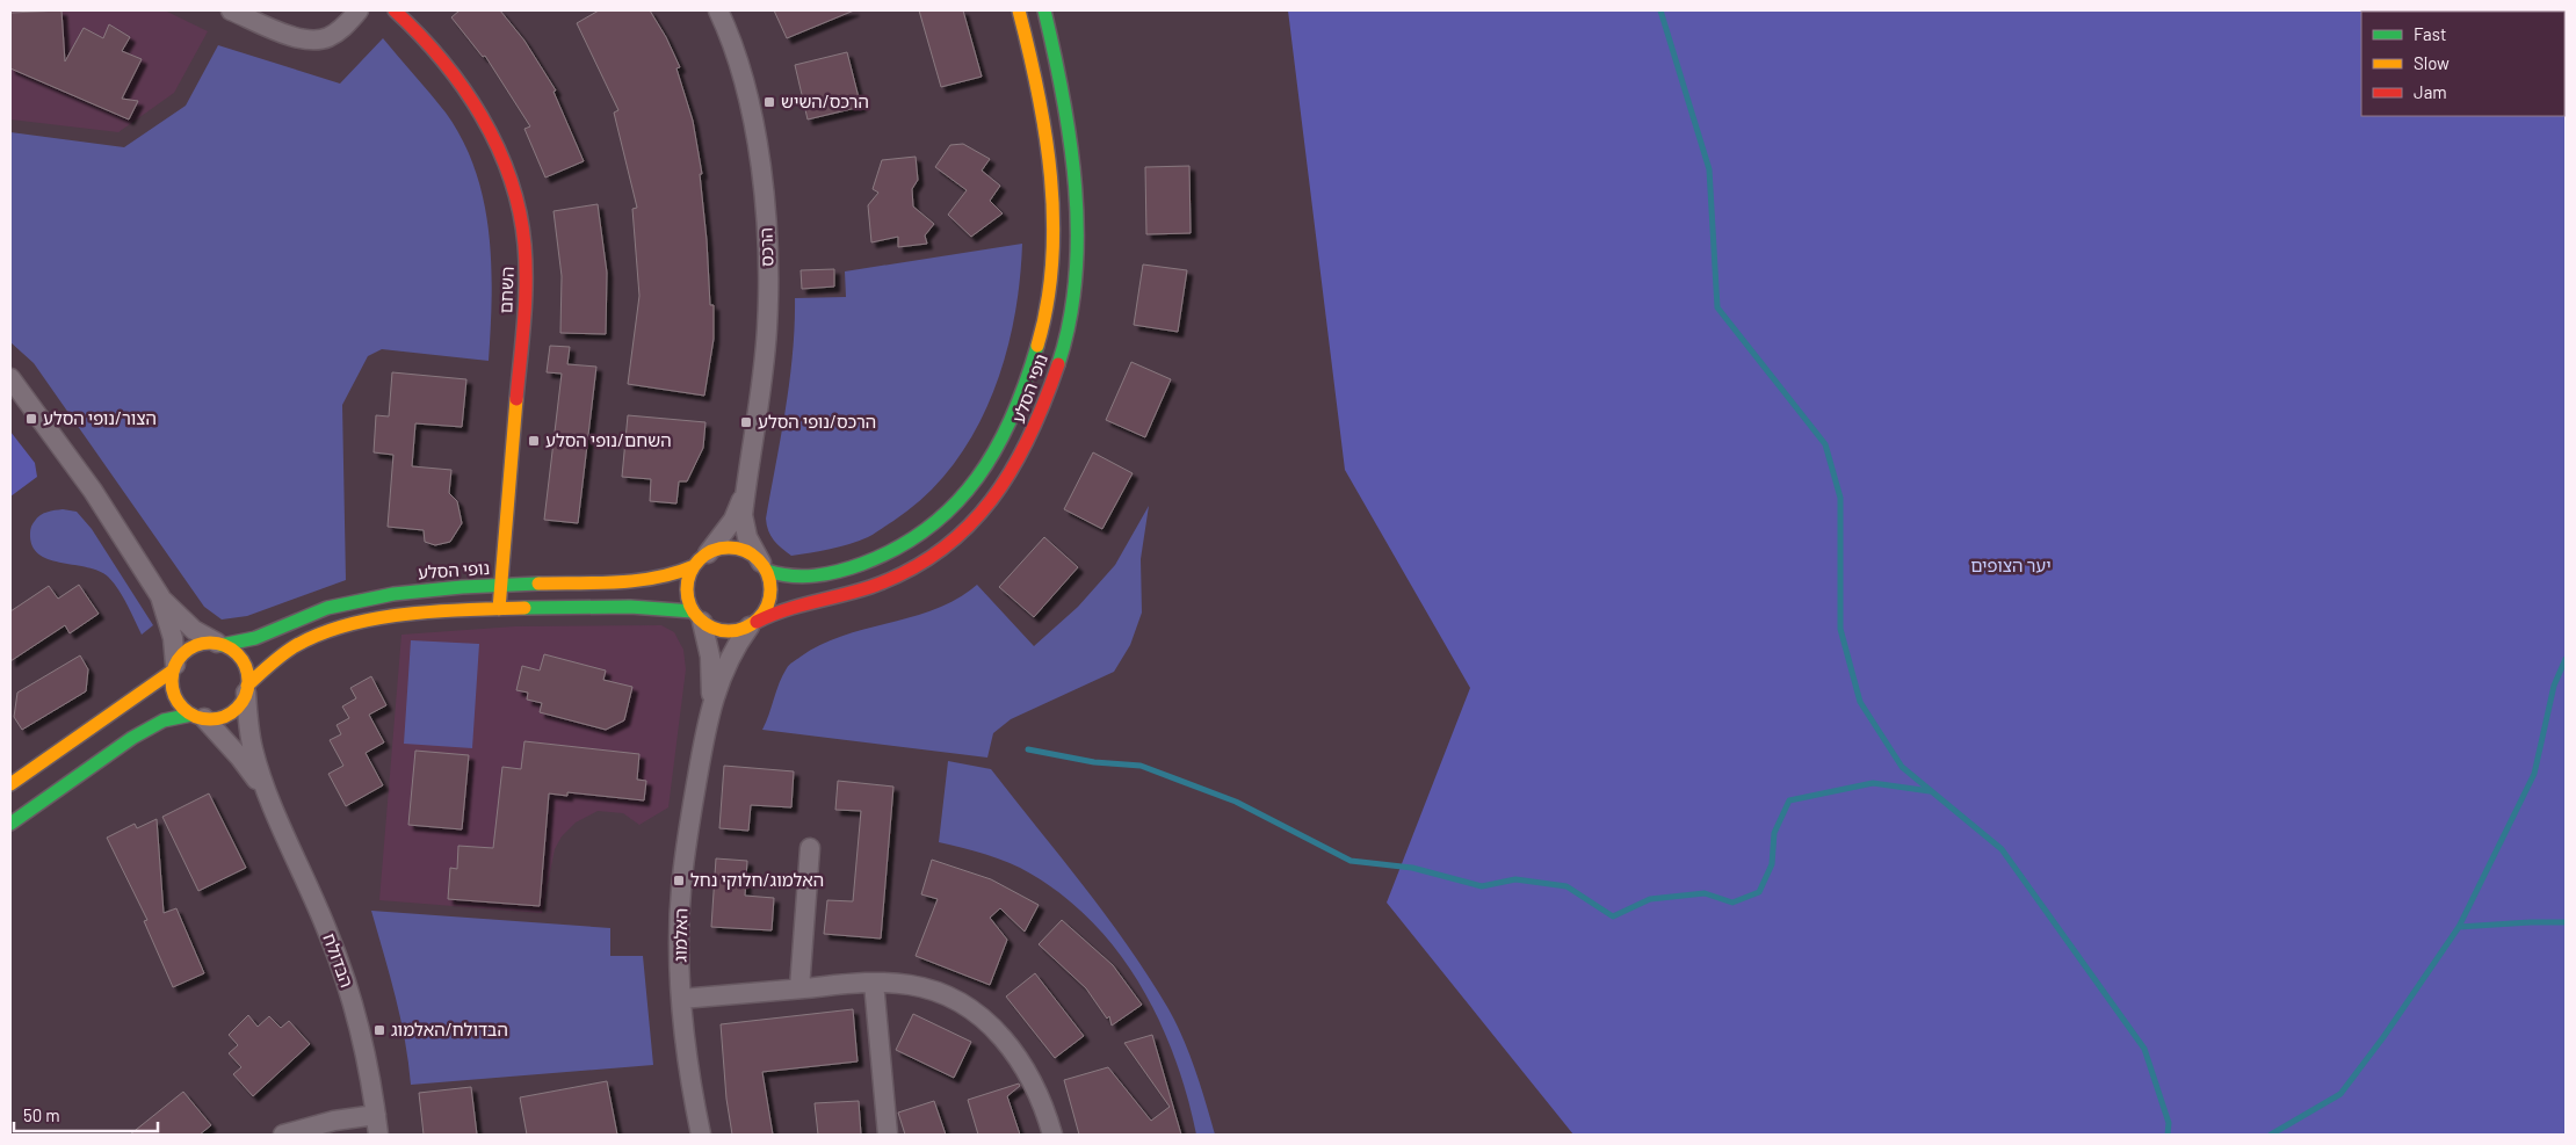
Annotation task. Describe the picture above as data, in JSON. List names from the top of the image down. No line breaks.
{"streets":{"street":["הרכס","השחם","נופי הסלע","האלמוג","הבדולח"]},"crossings":[["הרכס","נופי הסלע"],["הרכס","האלמוג"],["השחם","נופי הסלע"],["נופי הסלע","האלמוג"],["נופי הסלע","הבדולח"]],"parks":["יער הצופים"],"places":{"transit":["הרכס/השיש","הצור/נופי הסלע","הרכס/נופי הסלע","השחם/נופי הסלע","האלמוג/חלוקי נחל","הבדולח/האלמוג"]},"legend":["Fast","Slow","Jam"],"scale_bar":"50 m"}
